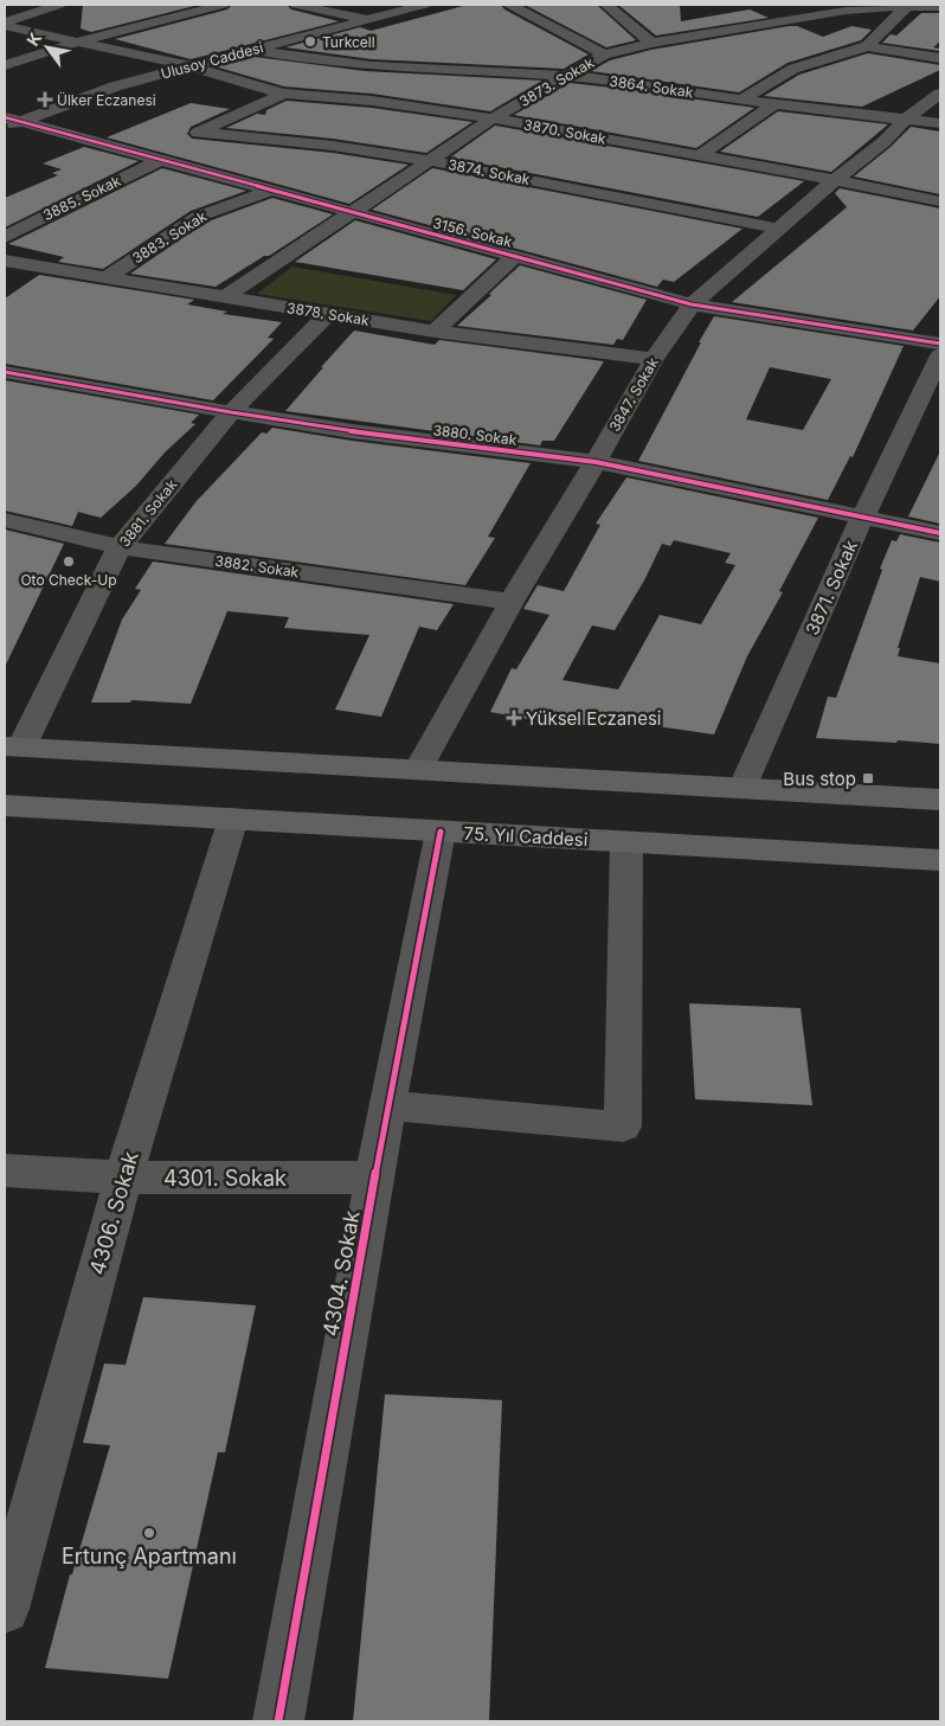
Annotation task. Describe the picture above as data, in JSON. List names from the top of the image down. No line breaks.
{"streets":{"main road":["75. Yıl Caddesi"],"street":["Ulusoy Caddesi","3873. Sokak","3864. Sokak","3870. Sokak","3874. Sokak","3885. Sokak","3156. Sokak","3883. Sokak","3878. Sokak","3847. Sokak","3880. Sokak","3881. Sokak","3882. Sokak","3871. Sokak","4301. Sokak","4306. Sokak","4304. Sokak"]},"crossings":[["Ulusoy Caddesi","3864. Sokak"],["Ulusoy Caddesi","3870. Sokak"],["Ulusoy Caddesi","3156. Sokak"],["3873. Sokak","3864. Sokak"],["3873. Sokak","3870. Sokak"],["3873. Sokak","3874. Sokak"],["3873. Sokak","3156. Sokak"],["3873. Sokak","3878. Sokak"],["3864. Sokak","3847. Sokak"],["3870. Sokak","3874. Sokak"],["3870. Sokak","3847. Sokak"],["3874. Sokak","3847. Sokak"],["3885. Sokak","3156. Sokak"],["3156. Sokak","3883. Sokak"],["3156. Sokak","3847. Sokak"],["3883. Sokak","3878. Sokak"],["3878. Sokak","3847. Sokak"],["3878. Sokak","3881. Sokak"],["3847. Sokak","3880. Sokak"],["3847. Sokak","3882. Sokak"],["3880. Sokak","3881. Sokak"],["3880. Sokak","3871. Sokak"],["3881. Sokak","3882. Sokak"],["75. Yıl Caddesi","4306. Sokak"],["75. Yıl Caddesi","4304. Sokak"],["4301. Sokak","4306. Sokak"],["4301. Sokak","4304. Sokak"]],"places":{"other":["Turkcell","Oto Check-Up","Ertunç Apartmanı"],"health":["Ülker Eczanesi","Yüksel Eczanesi"],"transit":["Bus stop"]},"north":"top left"}
